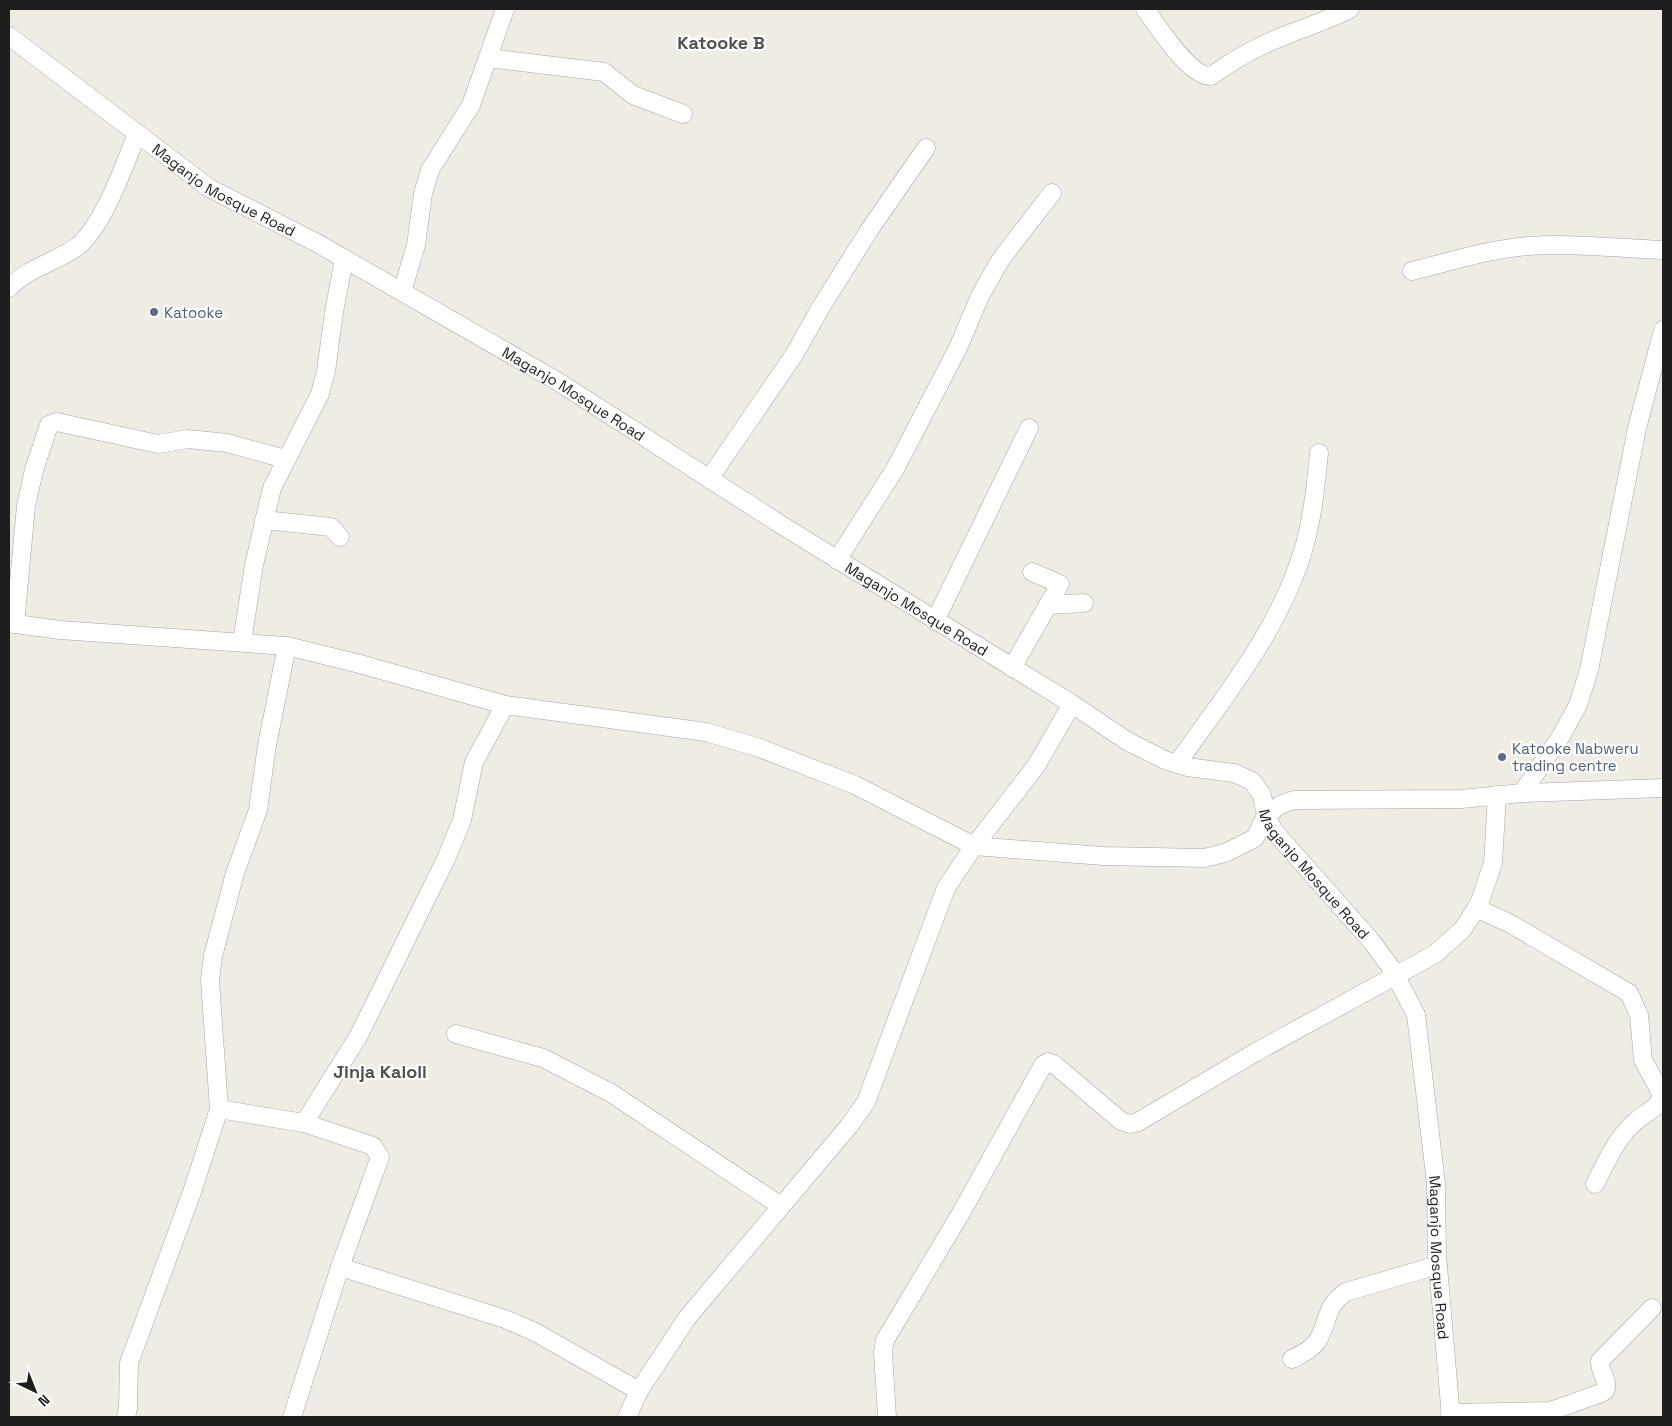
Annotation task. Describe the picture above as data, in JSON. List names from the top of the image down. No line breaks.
{"streets":{"street":["Maganjo Mosque Road"]},"districts":["Katooke B","Jinja Kaloli"],"places":["Katooke","Katooke Nabweru trading centre"],"north":"bottom right"}
